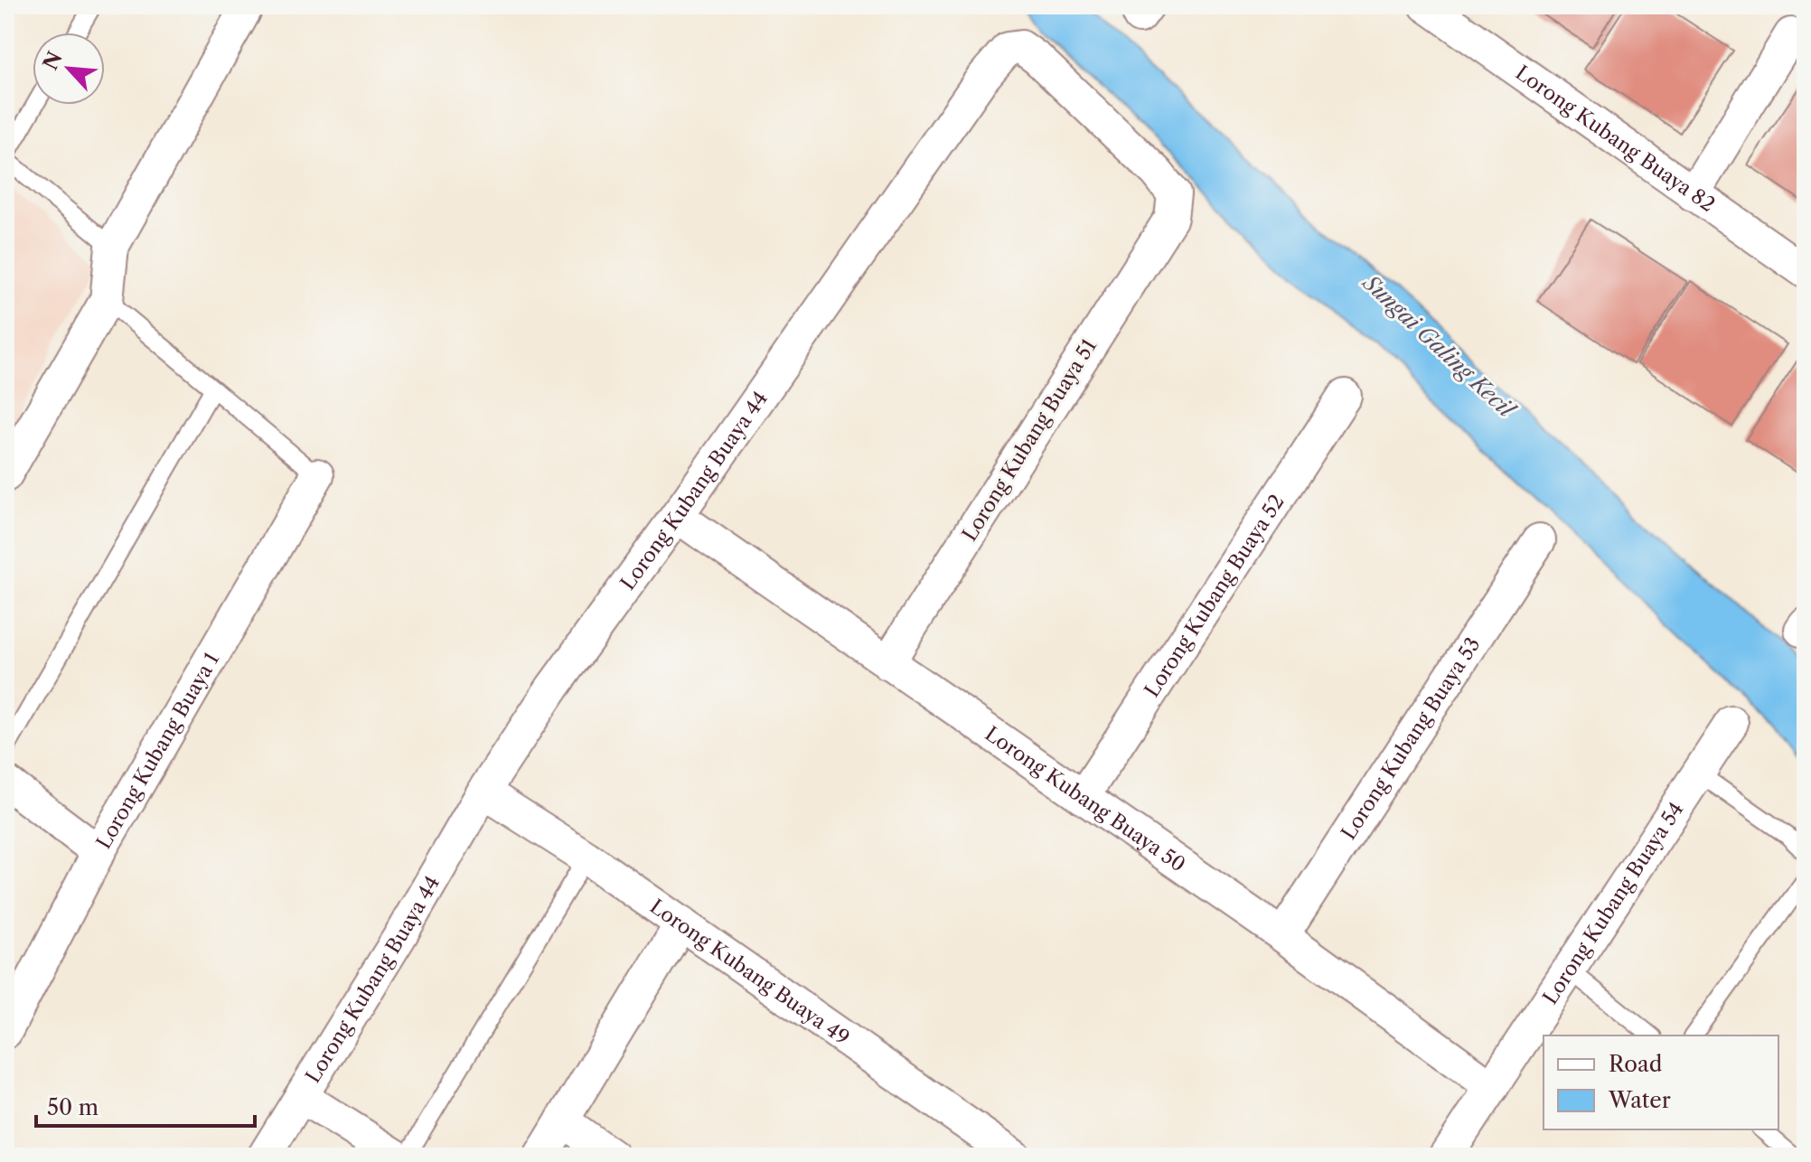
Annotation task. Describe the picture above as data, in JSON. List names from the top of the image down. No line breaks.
{"streets":{"street":["Lorong Kubang Buaya 82","Lorong Kubang Buaya 51","Lorong Kubang Buaya 44","Lorong Kubang Buaya 52","Lorong Kubang Buaya 53","Lorong Kubang Buaya 1","Lorong Kubang Buaya 50","Lorong Kubang Buaya 54","Lorong Kubang Buaya 49"]},"crossings":[["Lorong Kubang Buaya 51","Lorong Kubang Buaya 44"],["Lorong Kubang Buaya 51","Lorong Kubang Buaya 50"],["Lorong Kubang Buaya 44","Lorong Kubang Buaya 50"],["Lorong Kubang Buaya 44","Lorong Kubang Buaya 49"],["Lorong Kubang Buaya 52","Lorong Kubang Buaya 50"],["Lorong Kubang Buaya 53","Lorong Kubang Buaya 50"],["Lorong Kubang Buaya 50","Lorong Kubang Buaya 54"]],"water":["Sungai Galing Kecil"],"legend":["Road","Water"],"scale_bar":"50 m","north":"top left"}
